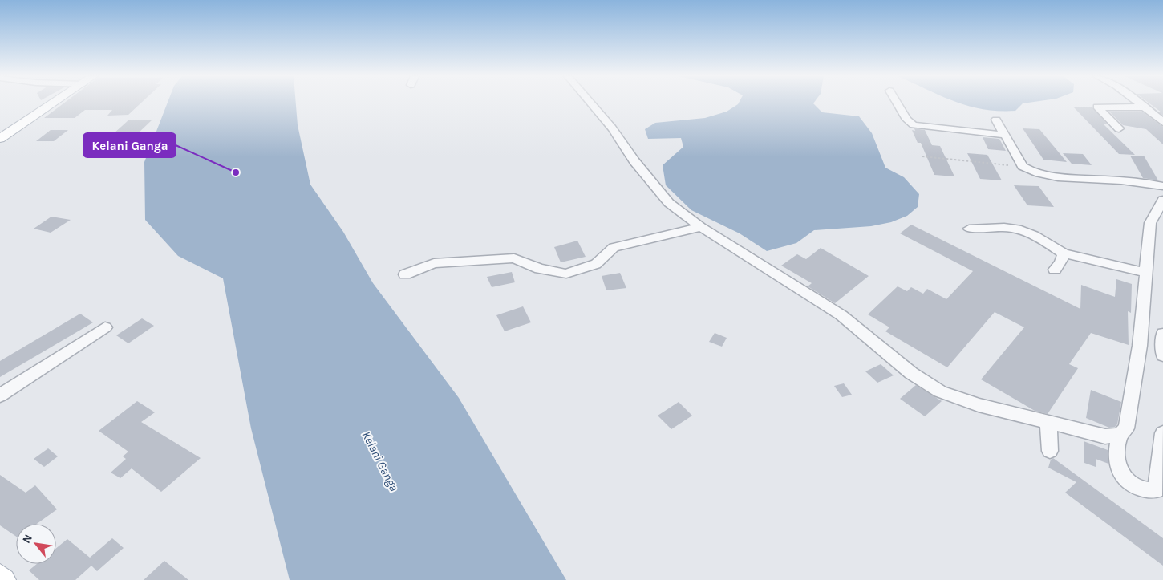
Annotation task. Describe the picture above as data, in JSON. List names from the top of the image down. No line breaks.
{"water":["Kelani Ganga"],"places":["Kelani Ganga"],"north":"top left"}
